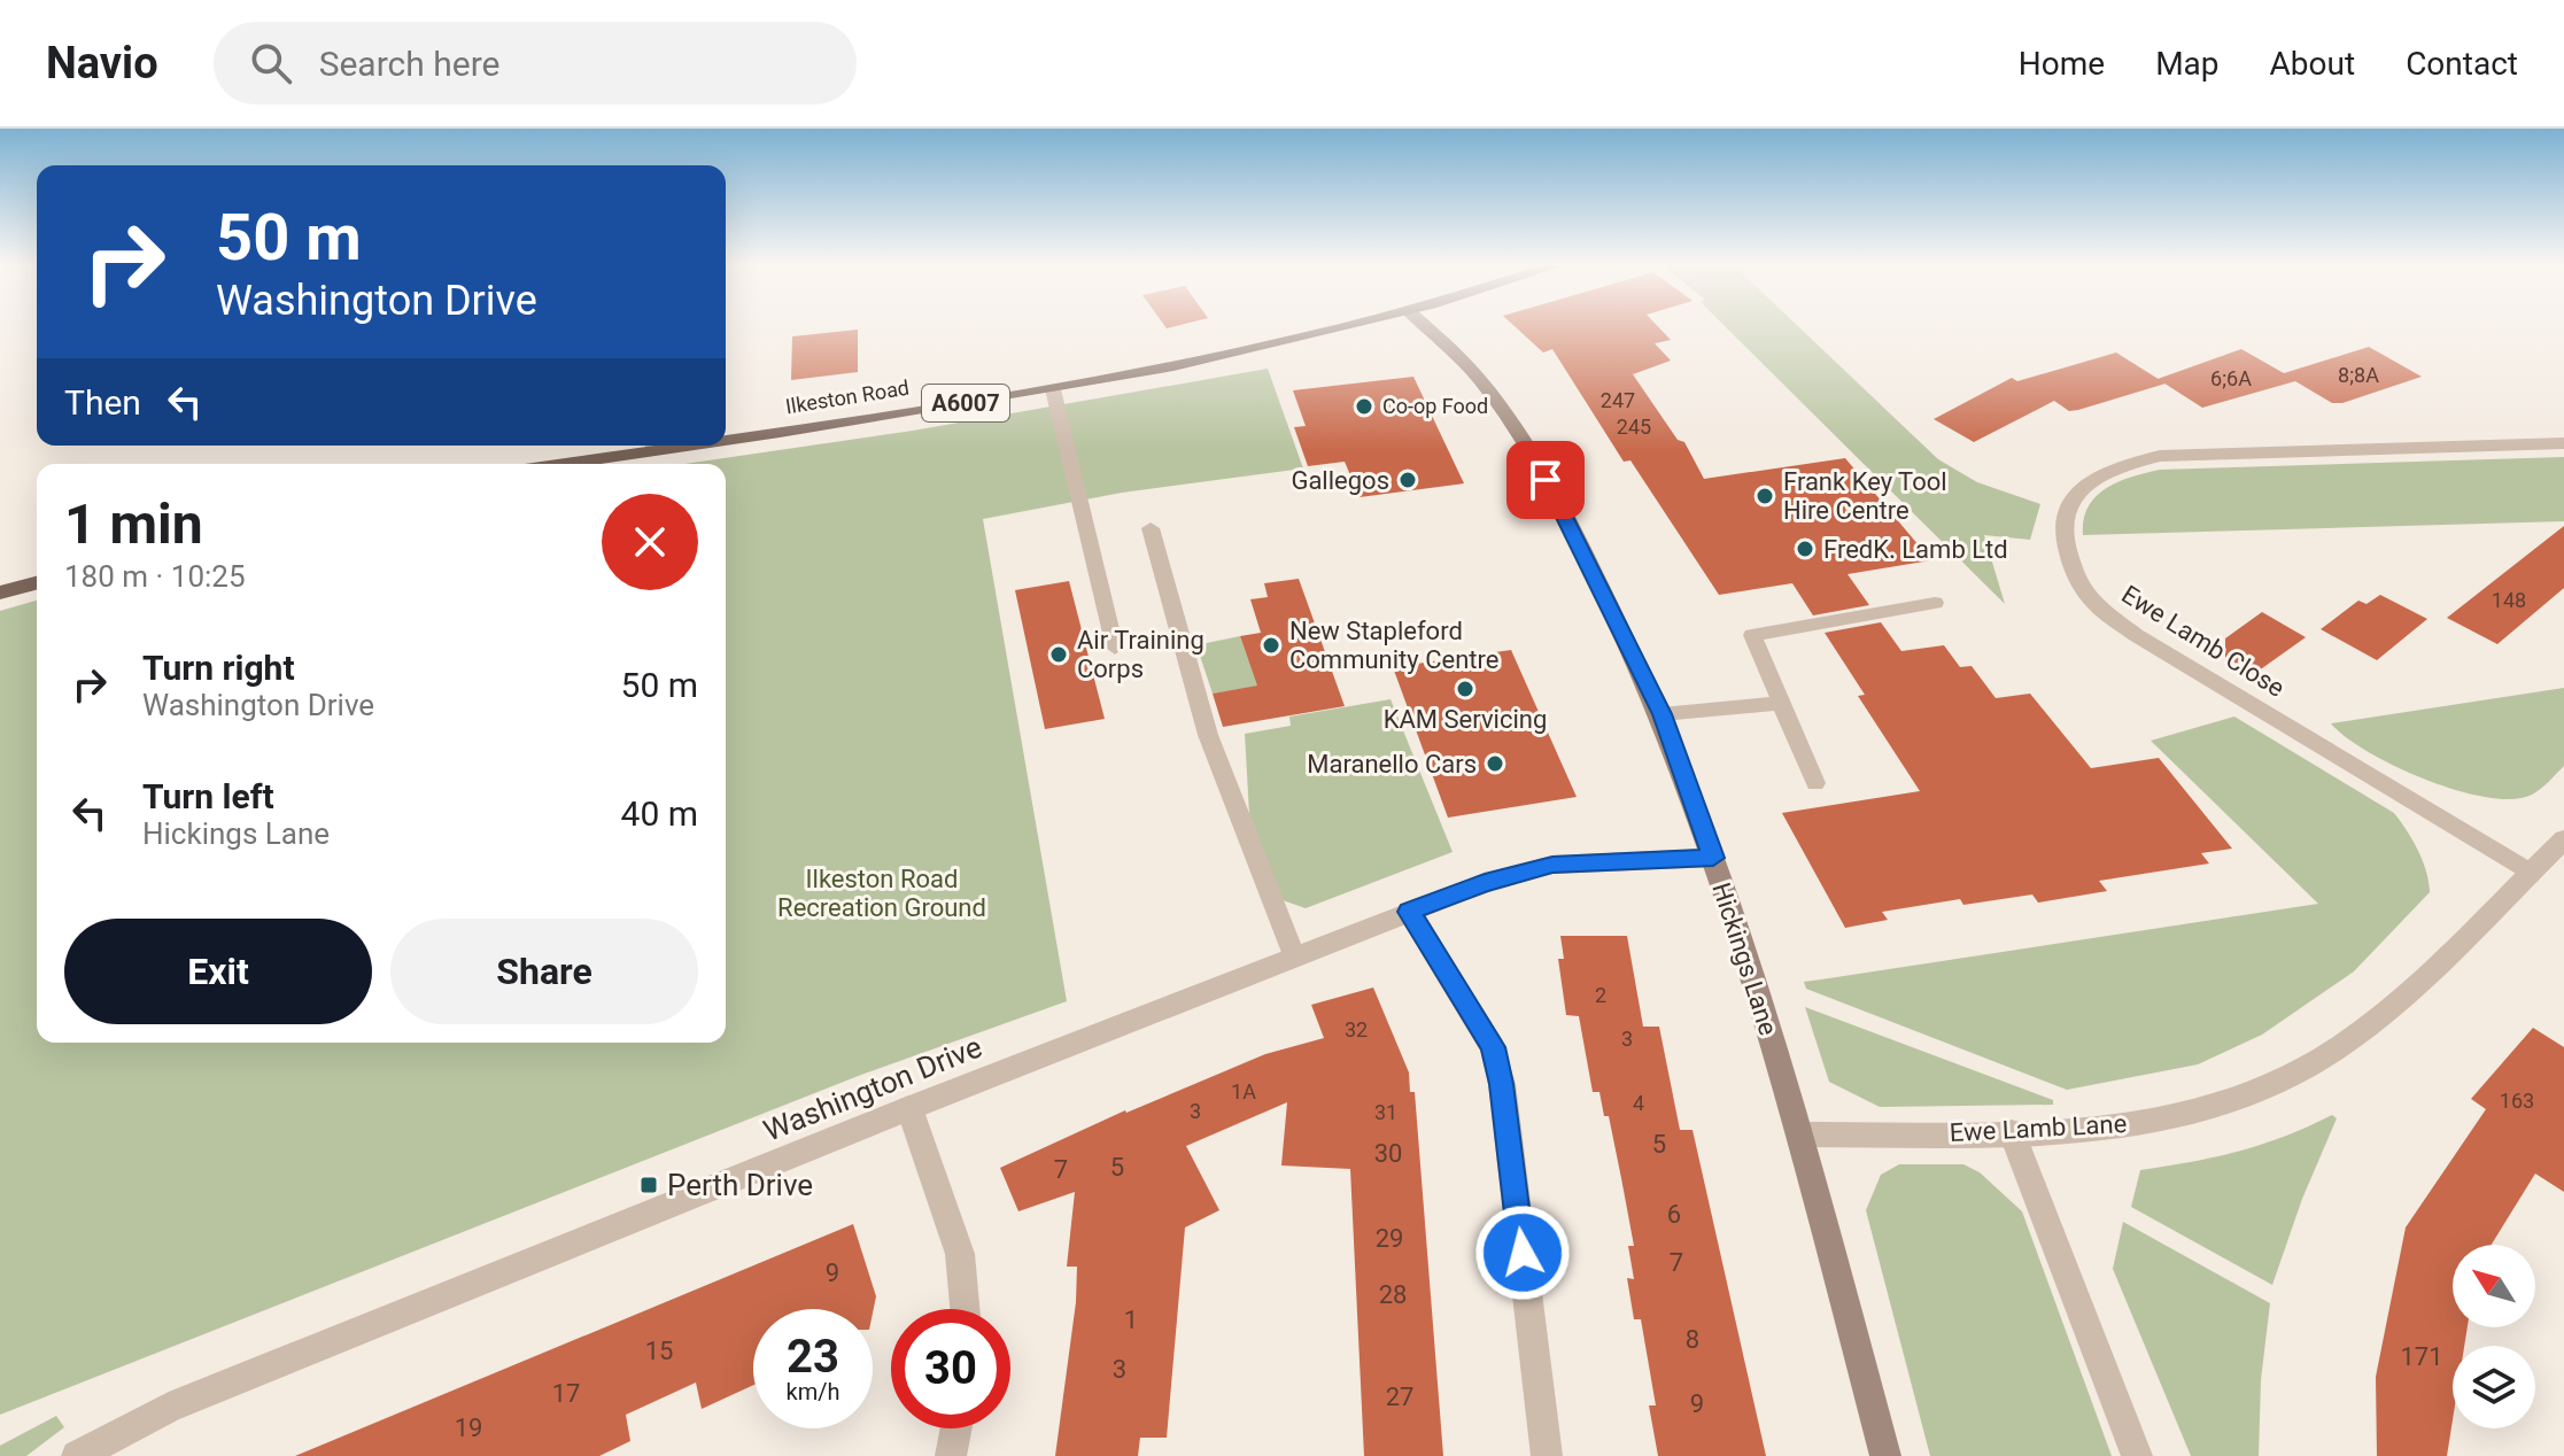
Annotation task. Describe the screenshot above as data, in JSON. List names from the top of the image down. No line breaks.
{"streets":{"main road":["Ilkeston Road","A6007","Hickings Lane"],"street":["Ewe Lamb Close","Washington Drive","Ewe Lamb Lane"]},"crossings":[["Ewe Lamb Close","Ewe Lamb Lane"],["Hickings Lane","Washington Drive"],["Hickings Lane","Ewe Lamb Lane"]],"parks":["Ilkeston Road Recreation Ground"],"places":{"other":["Co-op Food","Gallegos","Frank Key Tool Hire Centre","FredK. Lamb Ltd","New Stapleford Community Centre","Air Training Corps","KAM Servicing","Maranello Cars"],"transit":["Perth Drive"]},"house_numbers":["8;8A","6;6A","247","245","148","2","32","3","1A","163","4","3","31","5","30","5","7","6","29","7","9","28","1","8","15","171","3","17","27","9","19"],"north":"top left","page":{"header":"Navio","search":"Search here","nav":["Home","Map","About","Contact"],"turn":["50 m","Washington Drive"],"then":"Then","heading":["1 min","180 m · 10:25"],"list":[{"name":"Turn right","note":"Washington Drive","value":"50 m"},{"name":"Turn left","note":"Hickings Lane","value":"40 m"}],"buttons":["Exit","Share"],"speed":"23 km/h","limit":"30"}}
